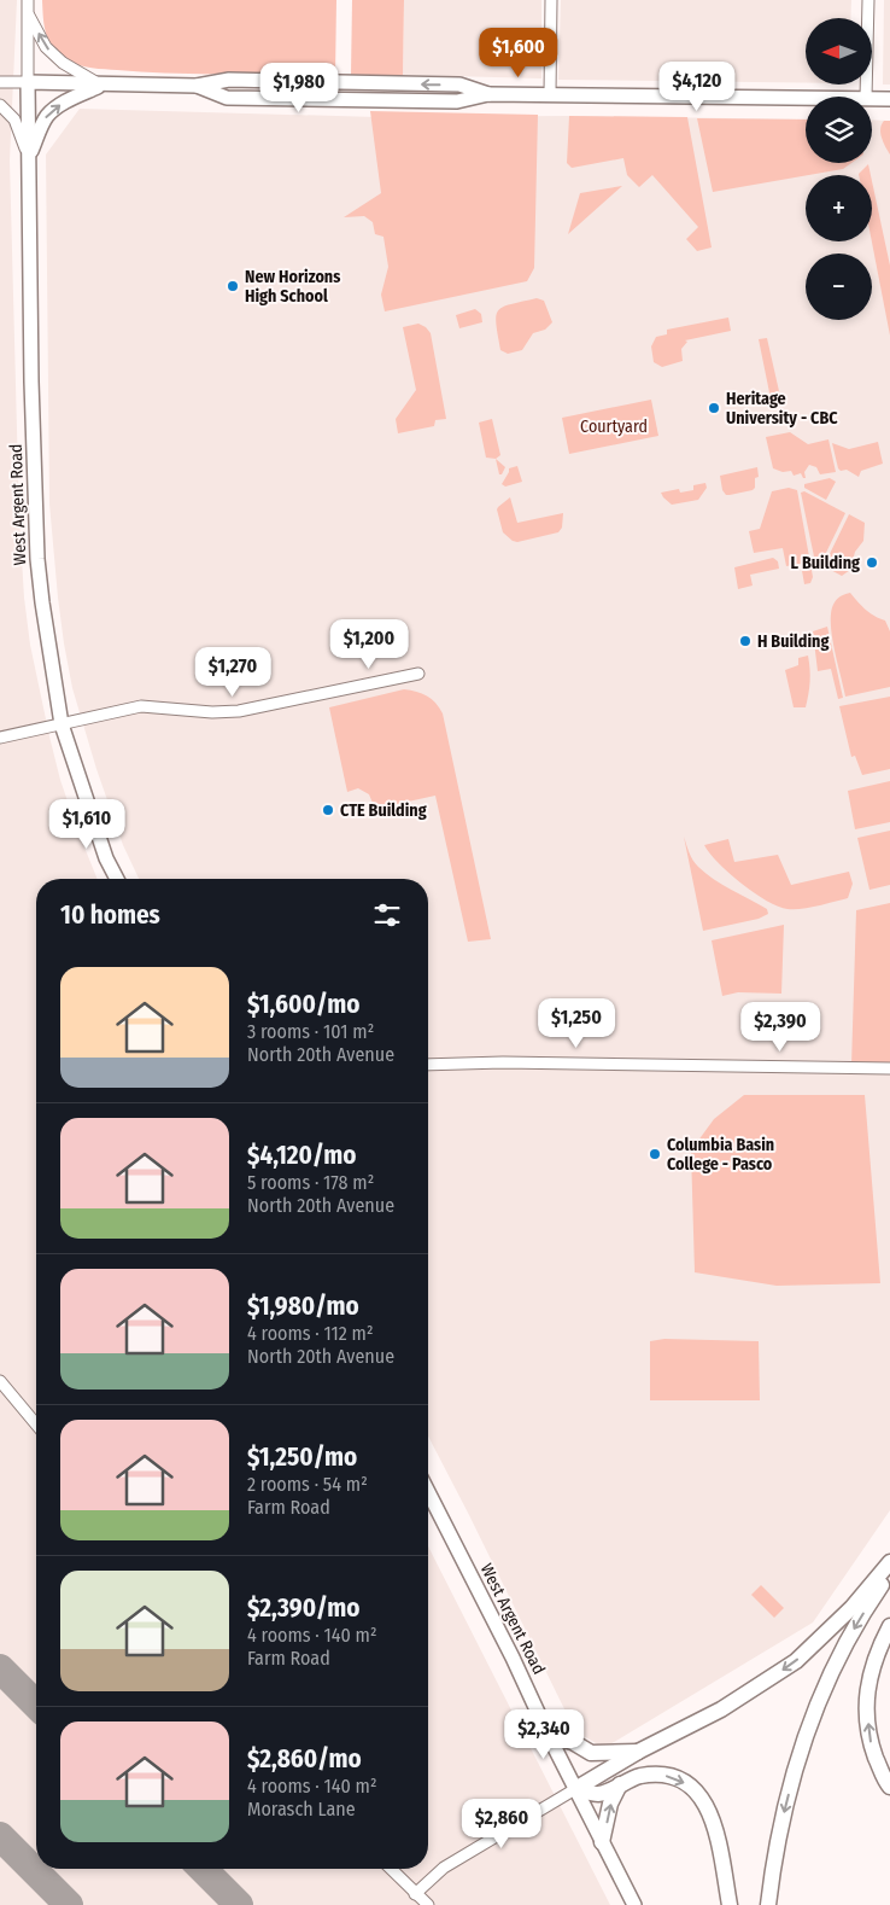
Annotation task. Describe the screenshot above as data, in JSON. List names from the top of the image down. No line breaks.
{"streets":{"main road":["West Argent Road"]},"parks":["Courtyard"],"places":["New Horizons High School","Heritage University - CBC","L Building","H Building","CTE Building","Columbia Basin College - Pasco"],"north":"left","page":{"map_buttons":["+","−"],"price":["$1,600","$4,120","$1,980","$1,200","$1,270","$1,610","$1,250","$2,390","$2,340","$2,860"],"heading":"10 homes","list":[{"name":"$1,600/mo","note":"3 rooms · 101 m² · North 20th Avenue"},{"name":"$4,120/mo","note":"5 rooms · 178 m² · North 20th Avenue"},{"name":"$1,980/mo","note":"4 rooms · 112 m² · North 20th Avenue"},{"name":"$1,250/mo","note":"2 rooms · 54 m² · Farm Road"},{"name":"$2,390/mo","note":"4 rooms · 140 m² · Farm Road"},{"name":"$2,860/mo","note":"4 rooms · 140 m² · Morasch Lane"}]}}
